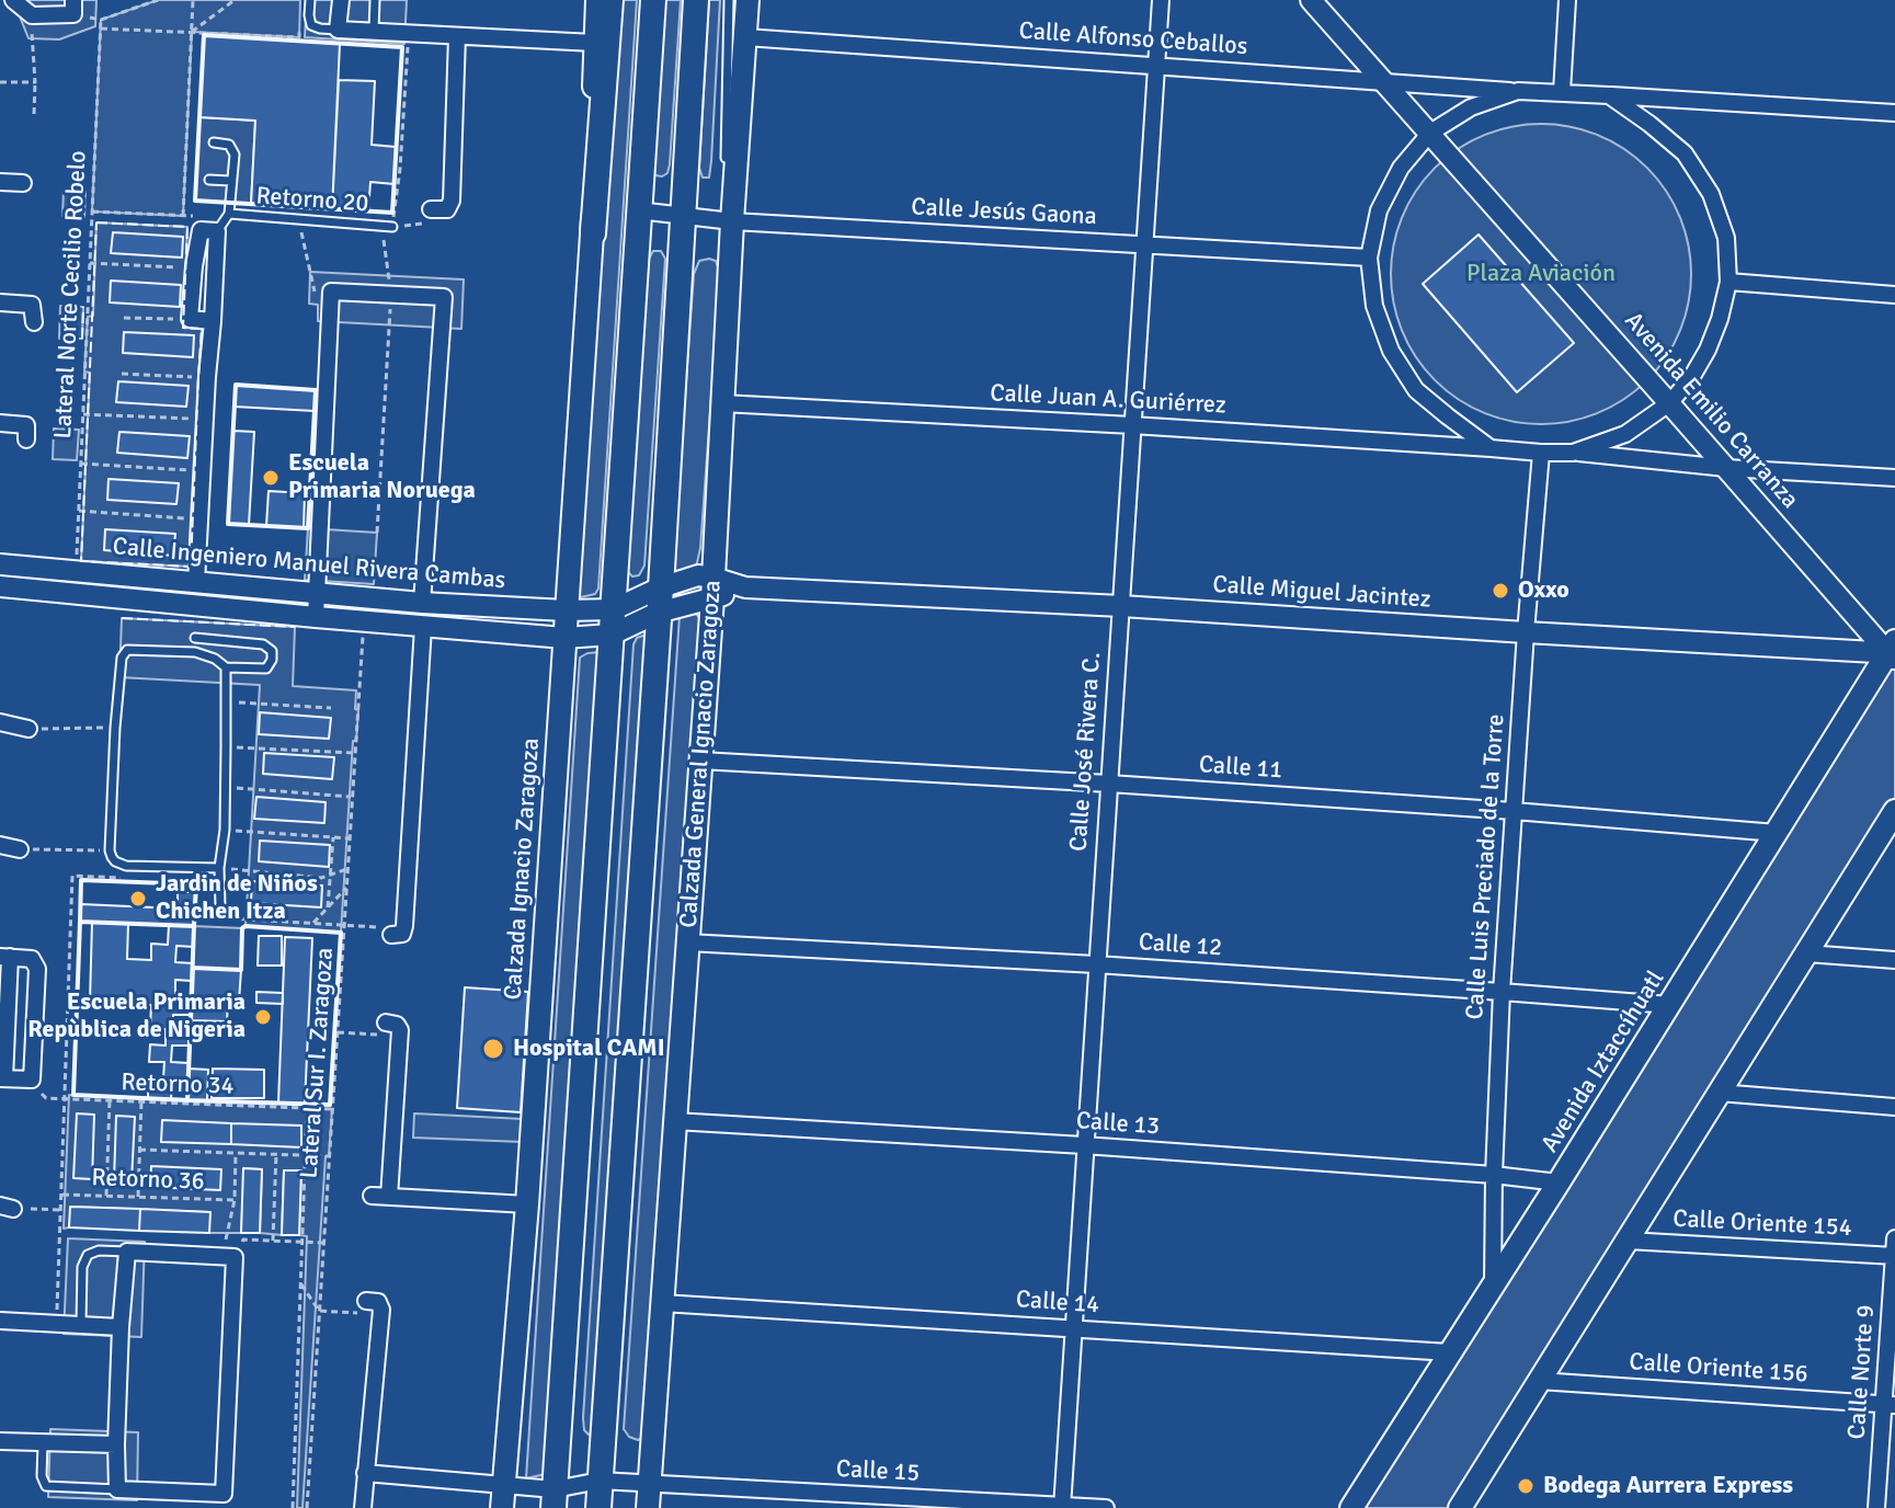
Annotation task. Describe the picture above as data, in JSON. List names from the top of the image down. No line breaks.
{"streets":{"main road":["Calzada General Ignacio Zaragoza","Calzada Ignacio Zaragoza","Avenida Iztaccíhuatl"],"street":["Calle Alfonso Ceballos","Calle Jesús Gaona","Calle Juan A. Guriérrez","Avenida Emilio Carranza","Calle Ingeniero Manuel Rivera Cambas","Calle Miguel Jacintez","Calle José Rivera C.","Calle 11","Calle Luis Preciado de la Torre","Calle 12","Calle 13","Calle Oriente 154","Calle 14","Calle Oriente 156","Calle Norte 9","Calle 15"],"lane":["Retorno 20"],"path":["Lateral Norte Cecilio Robelo","Lateral Sur I. Zaragoza","Retorno 34","Retorno 36"]},"crossings":[["Calle Alfonso Ceballos","Avenida Emilio Carranza"],["Calle Alfonso Ceballos","Calle José Rivera C."],["Calle Alfonso Ceballos","Calzada General Ignacio Zaragoza"],["Calle Jesús Gaona","Calle José Rivera C."],["Calle Jesús Gaona","Calzada General Ignacio Zaragoza"],["Lateral Norte Cecilio Robelo","Calle Ingeniero Manuel Rivera Cambas"],["Calle Juan A. Guriérrez","Calle José Rivera C."],["Calle Juan A. Guriérrez","Calzada General Ignacio Zaragoza"],["Calle Juan A. Guriérrez","Calle Luis Preciado de la Torre"],["Avenida Emilio Carranza","Calle Miguel Jacintez"],["Avenida Emilio Carranza","Avenida Iztaccíhuatl"],["Calle Ingeniero Manuel Rivera Cambas","Calle Miguel Jacintez"],["Calle Ingeniero Manuel Rivera Cambas","Calzada Ignacio Zaragoza"],["Calle Ingeniero Manuel Rivera Cambas","Lateral Sur I. Zaragoza"],["Calle Miguel Jacintez","Calle José Rivera C."],["Calle Miguel Jacintez","Calzada General Ignacio Zaragoza"],["Calle Miguel Jacintez","Calle Luis Preciado de la Torre"],["Calle Miguel Jacintez","Avenida Iztaccíhuatl"],["Calle José Rivera C.","Calle 11"],["Calle José Rivera C.","Calle 12"],["Calle José Rivera C.","Calle 13"],["Calle José Rivera C.","Calle 14"],["Calle José Rivera C.","Calle 15"],["Calzada General Ignacio Zaragoza","Calle 11"],["Calzada General Ignacio Zaragoza","Calle 12"],["Calzada General Ignacio Zaragoza","Calle 13"],["Calzada General Ignacio Zaragoza","Calle 14"],["Calzada General Ignacio Zaragoza","Calle 15"],["Calle 11","Calle Luis Preciado de la Torre"],["Calle 11","Avenida Iztaccíhuatl"],["Calle Luis Preciado de la Torre","Calle 12"],["Calle Luis Preciado de la Torre","Avenida Iztaccíhuatl"],["Calle Luis Preciado de la Torre","Calle 13"],["Calzada Ignacio Zaragoza","Calle 15"],["Calle 12","Avenida Iztaccíhuatl"],["Avenida Iztaccíhuatl","Calle 13"],["Avenida Iztaccíhuatl","Calle 14"],["Lateral Sur I. Zaragoza","Retorno 34"],["Calle Oriente 154","Calle Norte 9"],["Calle Oriente 156","Calle Norte 9"]],"parks":["Plaza Aviación"],"places":["Escuela Primaria Noruega","Oxxo","Jardin de Niños Chichen Itza","Escuela Primaria Repùblica de Nigeria","Hospital CAMI","Bodega Aurrera Express"]}
